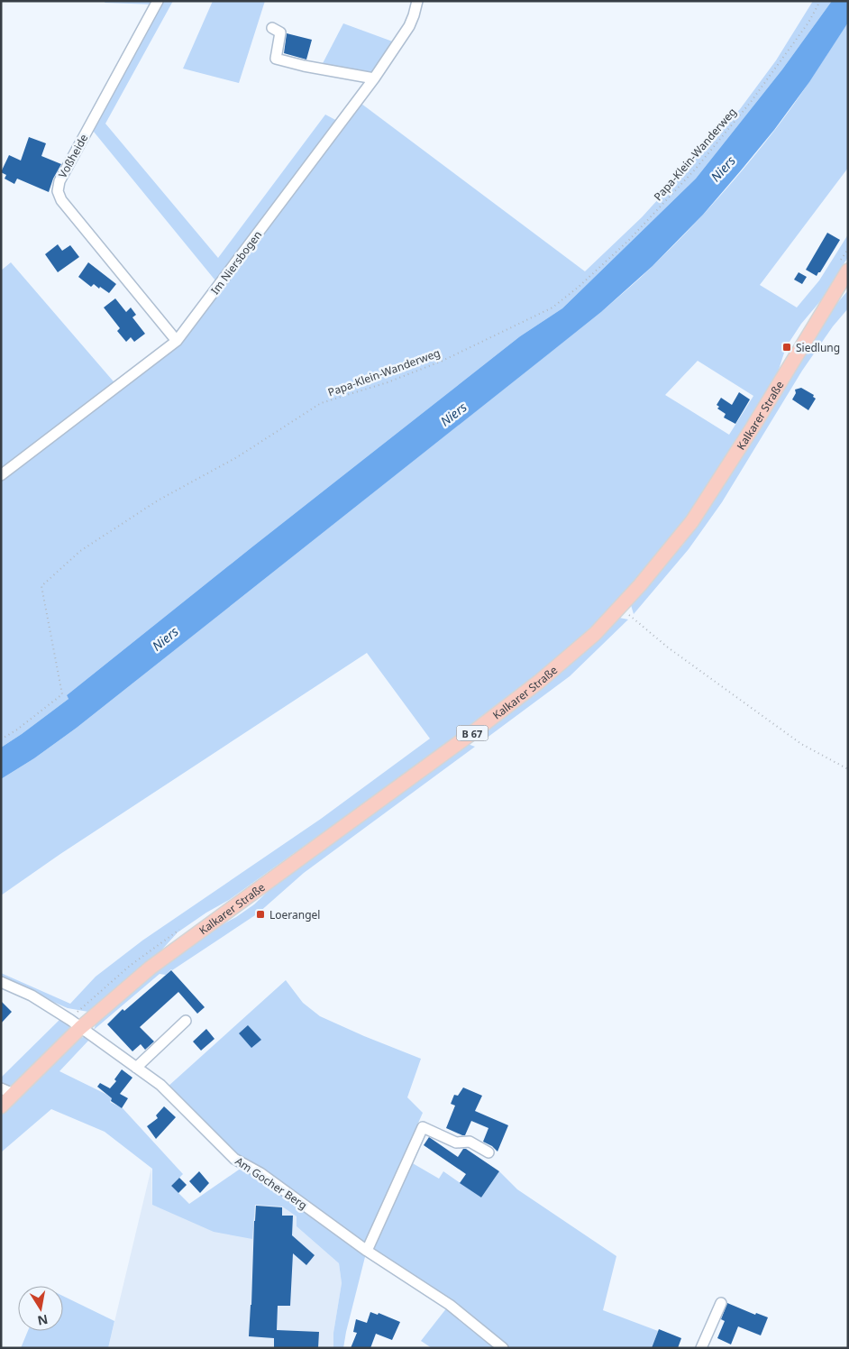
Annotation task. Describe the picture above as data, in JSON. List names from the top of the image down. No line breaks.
{"streets":{"main road":["Kalkarer Straße","B 67"],"street":["Voßheide","Im Niersbogen","Am Gocher Berg"],"path":["Papa-Klein-Wanderweg"]},"crossings":[["Voßheide","Im Niersbogen"],["Kalkarer Straße","Am Gocher Berg"]],"water":["Niers"],"places":{"transit":["Siedlung","Loerangel"]},"north":"bottom"}
